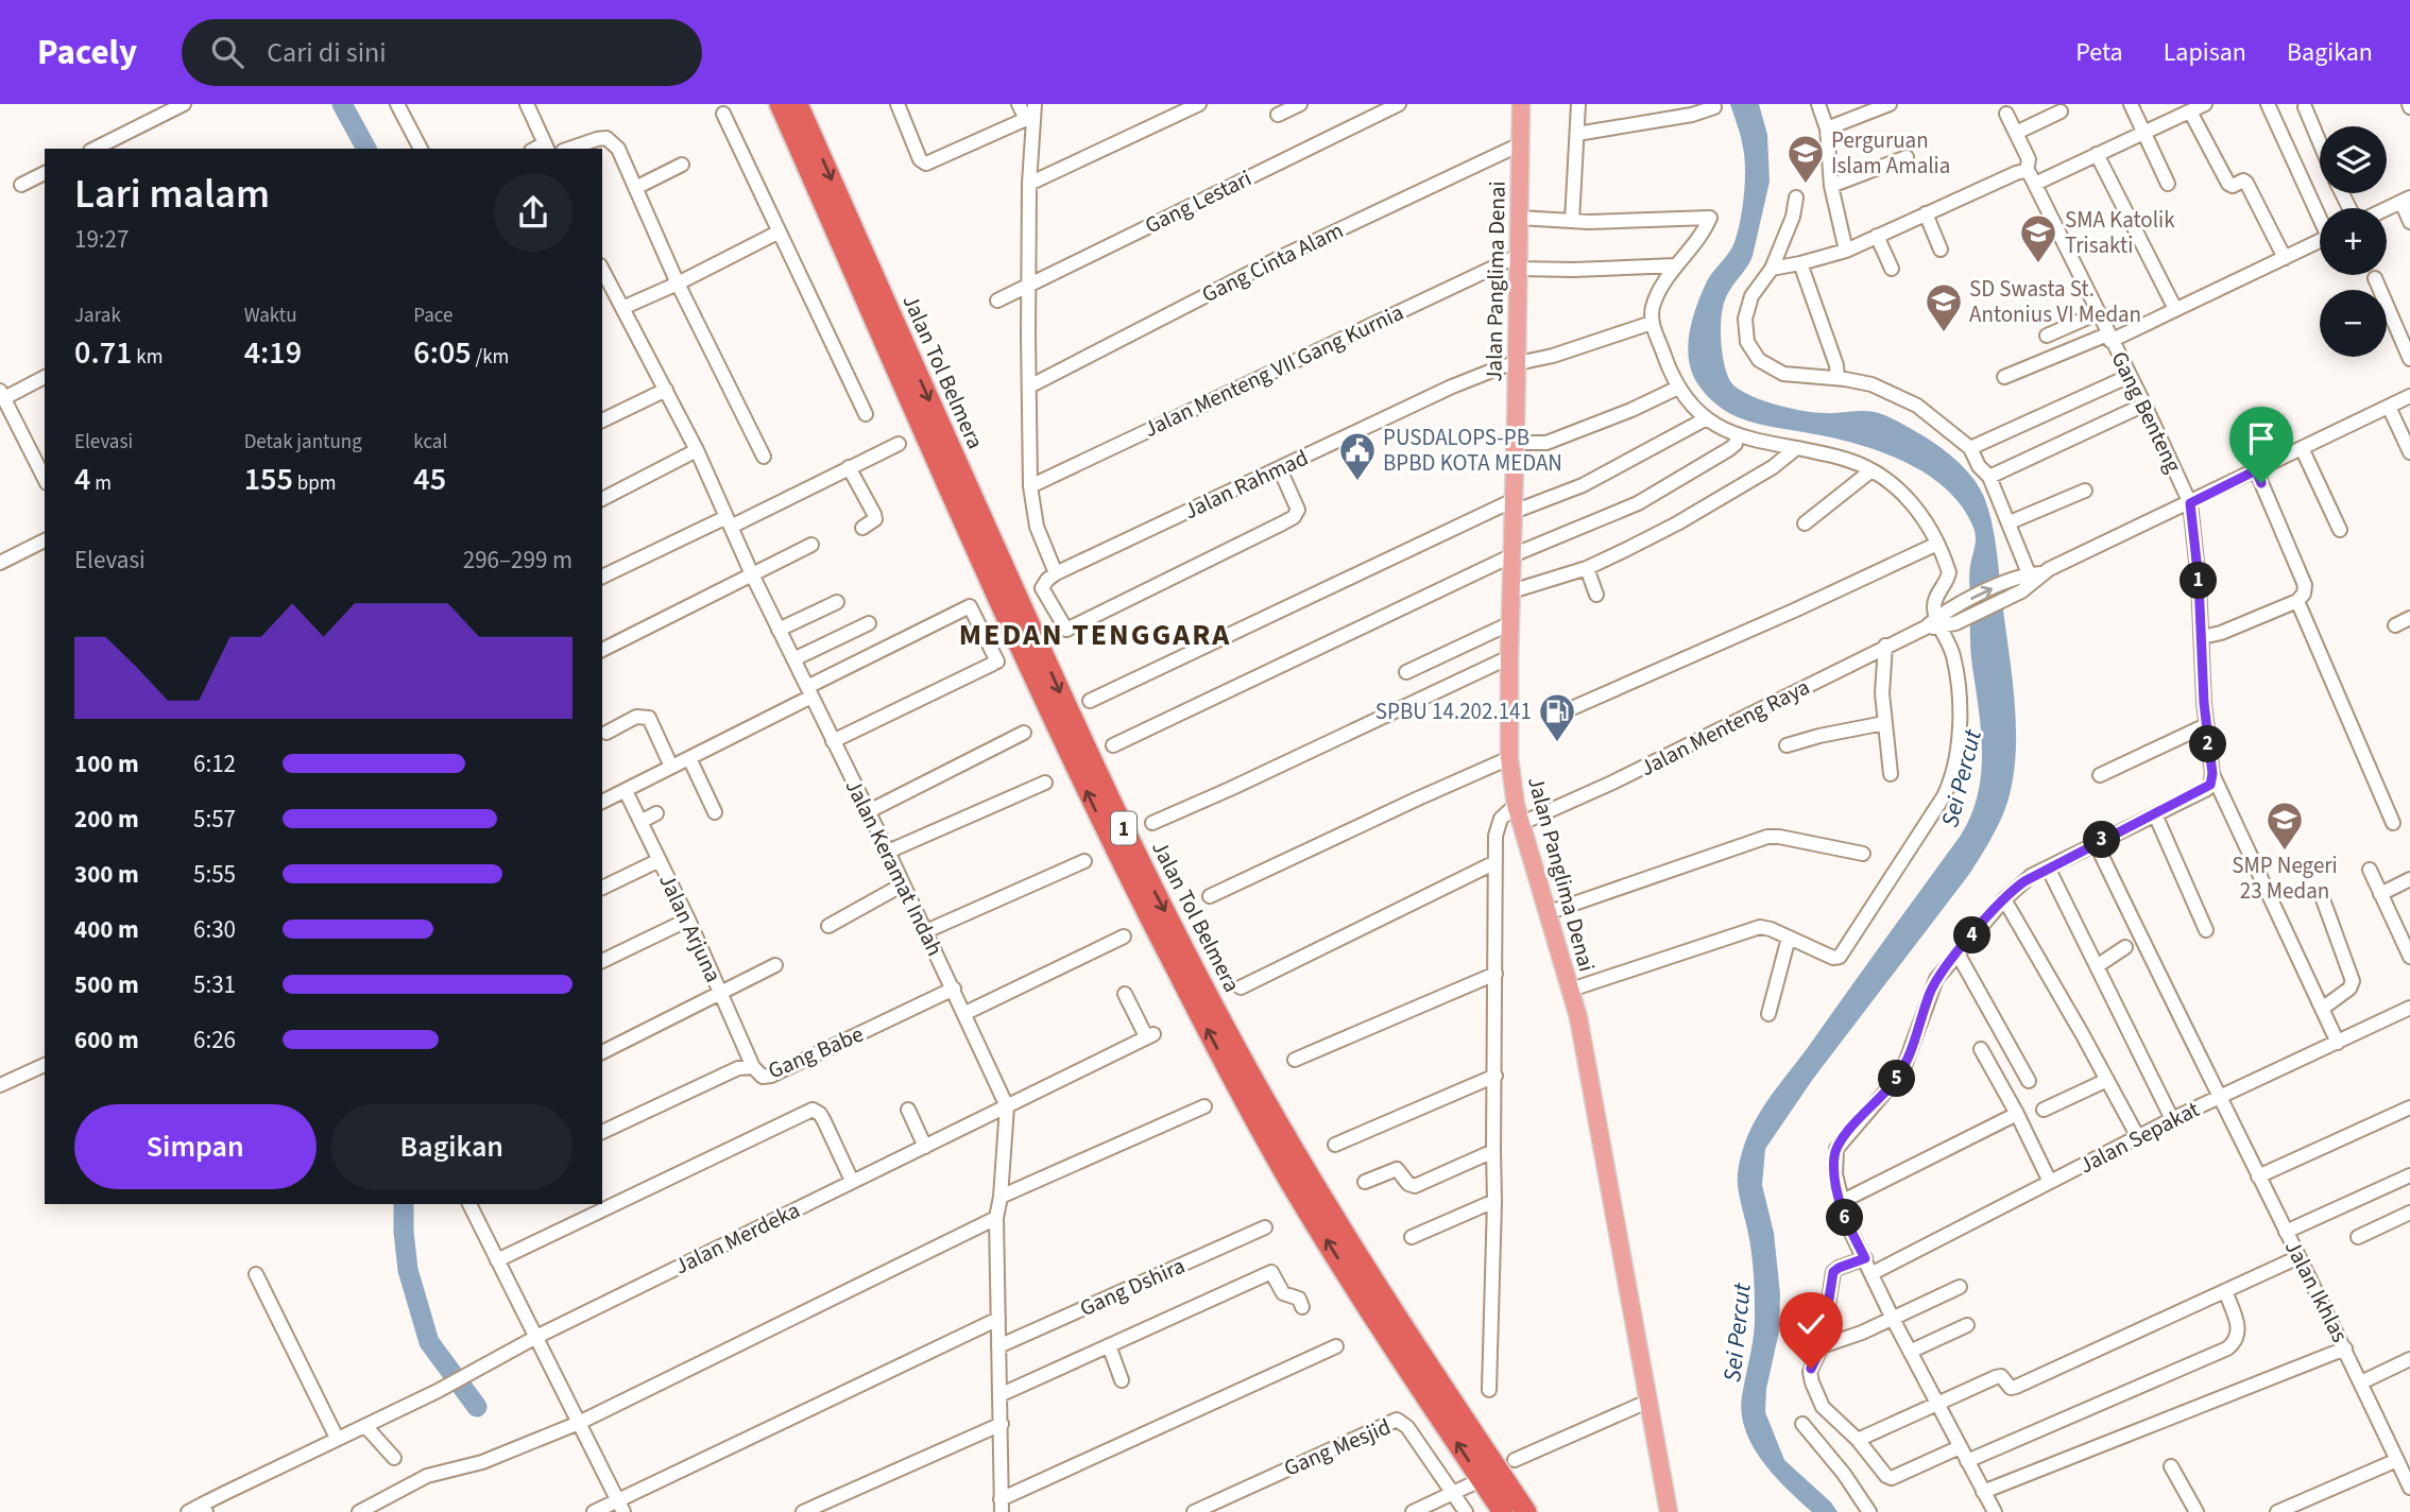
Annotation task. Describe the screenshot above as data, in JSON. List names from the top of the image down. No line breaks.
{"streets":{"highway":["Jalan Tol Belmera","1"],"main road":["Jalan Panglima Denai"],"street":["Gang Lestari","Gang Cinta Alam","Jalan Menteng VII Gang Kurnia","Gang Benteng","Jalan Rahmad","Jalan Menteng Raya","Jalan Keramat Indah","Jalan Arjuna","Gang Babe","Jalan Sepakat","Jalan Merdeka","Gang Dshira","Jalan Ikhlas","Gang Mesjid"]},"crossings":[["Gang Cinta Alam","Jalan Panglima Denai"],["Jalan Panglima Denai","Jalan Menteng VII Gang Kurnia"],["Jalan Panglima Denai","Jalan Rahmad"],["Jalan Panglima Denai","Jalan Menteng Raya"],["Gang Benteng","Jalan Menteng Raya"],["Gang Benteng","Jalan Sepakat"],["Jalan Keramat Indah","Gang Babe"],["Jalan Keramat Indah","Jalan Merdeka"],["Jalan Keramat Indah","Gang Dshira"],["Jalan Arjuna","Gang Babe"],["Jalan Sepakat","Jalan Ikhlas"]],"districts":["MEDAN TENGGARA"],"water":["Sei Percut"],"places":{"school or university":["Perguruan Islam Amalia","SMA Katolik Trisakti","SD Swasta St. Antonius VI Medan","SMP Negeri 23 Medan"],"public building":["PUSDALOPS-PB BPBD KOTA MEDAN"],"fuel station":["SPBU 14.202.141"]},"page":{"header":"Pacely","search":"Cari di sini","nav":["Peta","Lapisan","Bagikan"],"map_buttons":["+","−"],"heading":["Lari malam","19:27"],"stats":[["Jarak","0.71 km"],["Waktu","4:19"],["Pace","6:05 /km"],["Elevasi","4 m"],["Detak jantung","155 bpm"],["kcal","45"]],"chart":["Elevasi","296–299 m"],"pins":["1","2","3","4","5","6"],"list":[{"name":"100 m","note":"6:12"},{"name":"200 m","note":"5:57"},{"name":"300 m","note":"5:55"},{"name":"400 m","note":"6:30"},{"name":"500 m","note":"5:31"},{"name":"600 m","note":"6:26"}],"buttons":["Simpan","Bagikan"]}}
